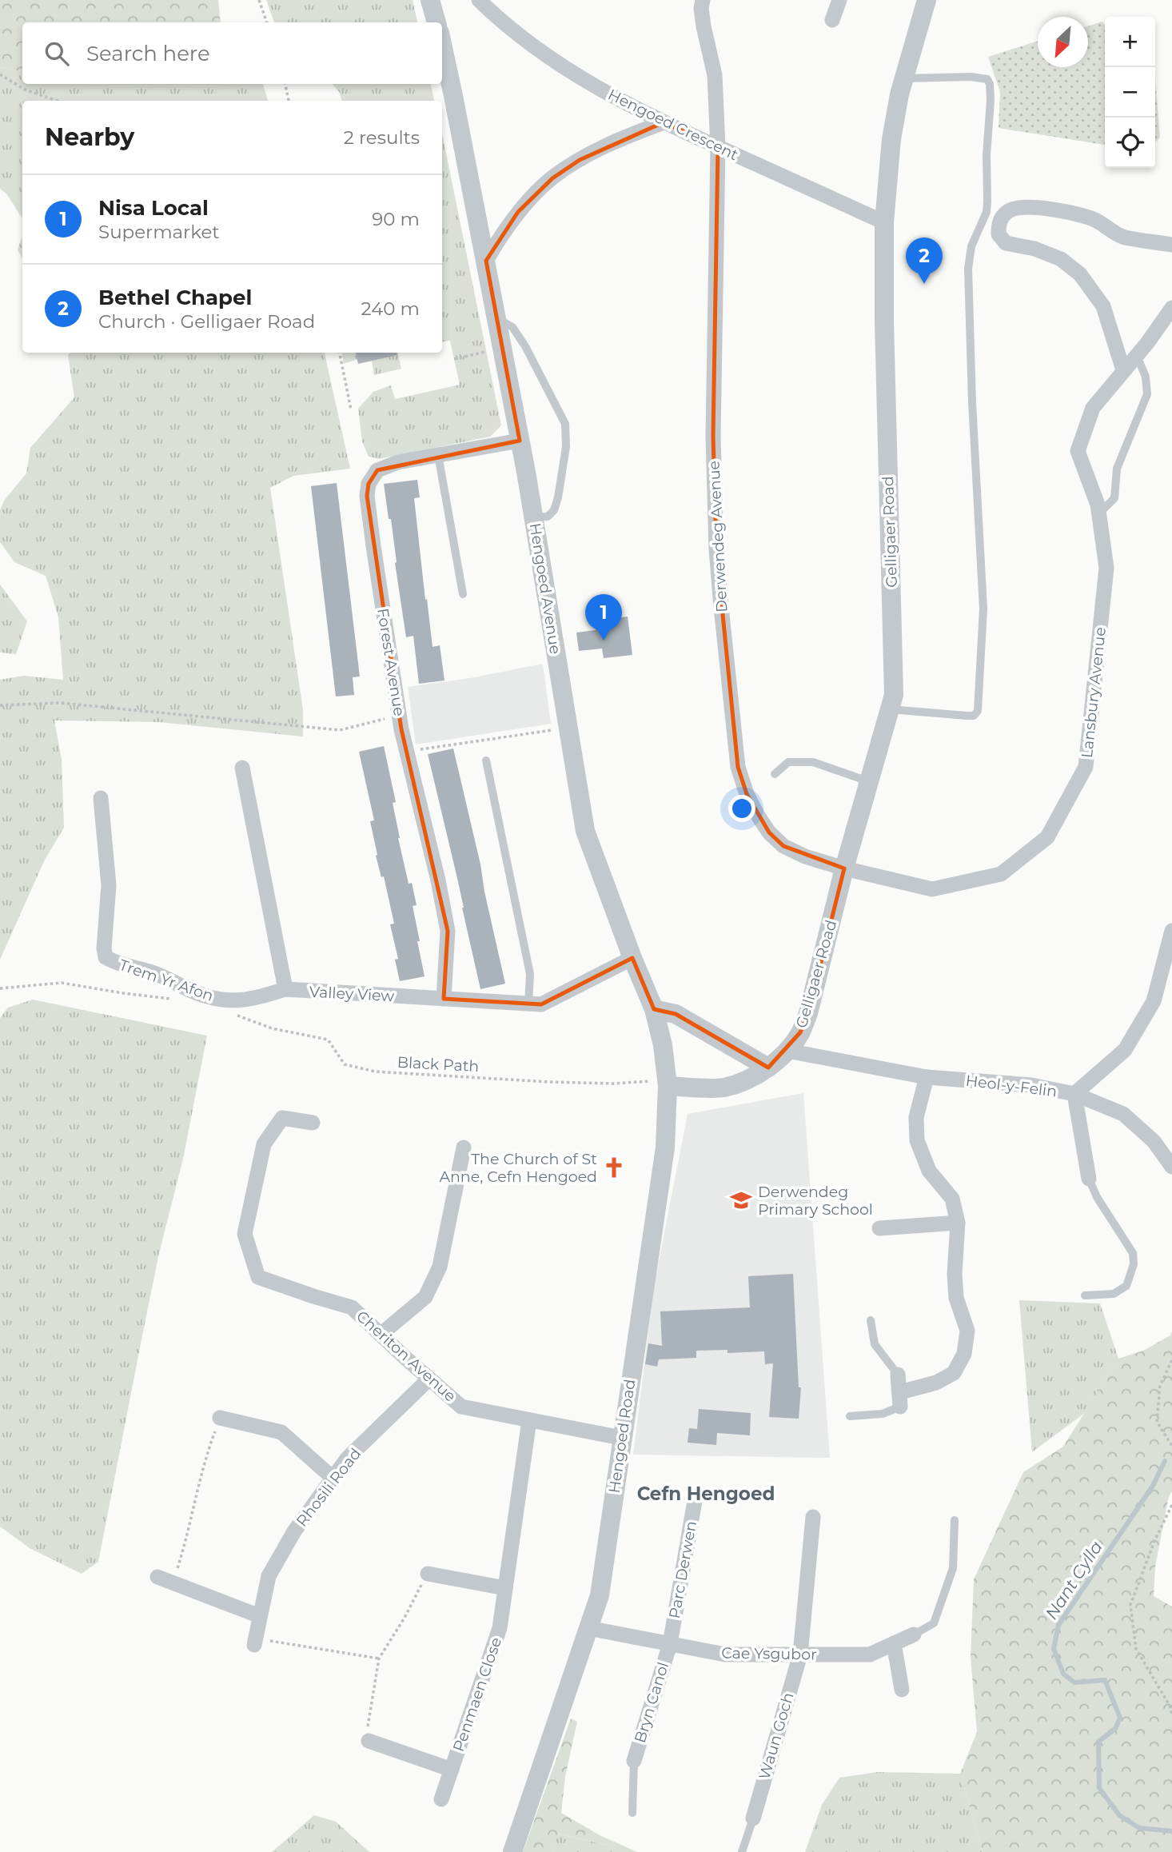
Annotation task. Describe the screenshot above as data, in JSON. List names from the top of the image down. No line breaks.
{"streets":{"street":["Hengoed Crescent","Gelligaer Road","Derwendeg Avenue","Hengoed Avenue","Forest Avenue","Lansbury Avenue","Trem Yr Afon","Valley View","Heol-y-Felin","Cheriton Avenue","Hengoed Road","Rhosili Road","Parc Derwen","Cae Ysgubor","Penmaen Close","Bryn Canol","Waun Goch"],"path":["Black Path"]},"crossings":[["Hengoed Crescent","Gelligaer Road"],["Hengoed Crescent","Derwendeg Avenue"],["Gelligaer Road","Derwendeg Avenue"],["Gelligaer Road","Lansbury Avenue"],["Gelligaer Road","Black Path"],["Gelligaer Road","Heol-y-Felin"],["Gelligaer Road","Hengoed Road"],["Derwendeg Avenue","Lansbury Avenue"],["Hengoed Avenue","Forest Avenue"],["Hengoed Avenue","Valley View"],["Hengoed Avenue","Hengoed Road"],["Forest Avenue","Valley View"],["Trem Yr Afon","Valley View"],["Trem Yr Afon","Black Path"],["Black Path","Hengoed Road"],["Cheriton Avenue","Hengoed Road"],["Cheriton Avenue","Rhosili Road"],["Cheriton Avenue","Penmaen Close"],["Hengoed Road","Cae Ysgubor"],["Parc Derwen","Cae Ysgubor"],["Parc Derwen","Bryn Canol"],["Cae Ysgubor","Bryn Canol"],["Cae Ysgubor","Waun Goch"]],"districts":["Cefn Hengoed"],"water":["Nant Cylla"],"places":{"church":["The Church of St Anne, Cefn Hengoed"],"school or university":["Derwendeg Primary School"]},"north":"bottom left","page":{"map_buttons":["+","−"],"search":"Search here","heading":["Nearby","2 results"],"list":[{"mark":"1","name":"Nisa Local","note":"Supermarket","value":"90 m"},{"mark":"2","name":"Bethel Chapel","note":"Church · Gelligaer Road","value":"240 m"}],"pins":["2","1"]}}
